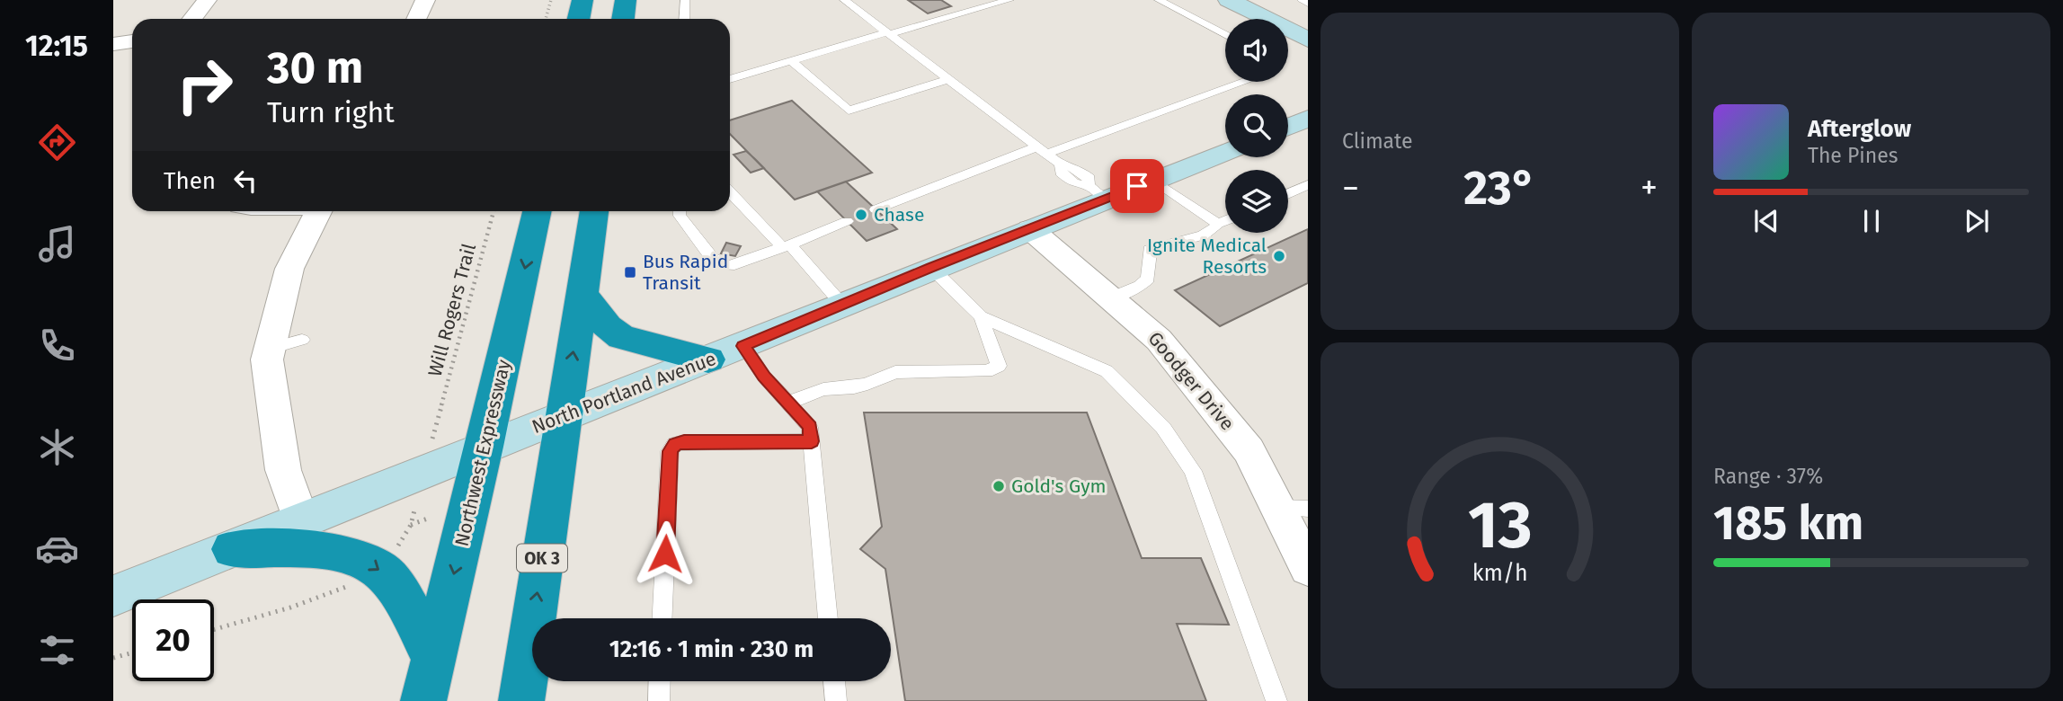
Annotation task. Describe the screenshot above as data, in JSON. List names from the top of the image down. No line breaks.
{"streets":{"highway":["Northwest Expressway","OK 3"],"main road":["North Portland Avenue"],"street":["Goodger Drive"],"path":["Will Rogers Trail"]},"crossings":[["Goodger Drive","North Portland Avenue"],["North Portland Avenue","Northwest Expressway"],["North Portland Avenue","OK 3"]],"places":{"other":["Chase","Ignite Medical Resorts","Gold's Gym"],"transit":["Bus Rapid Transit"]},"page":{"tabs":"12:15","tile":["Climate",["Range · 37%","185 km"]],"turn":["30 m","Turn right"],"song":["Afterglow","The Pines"],"then":"Then","heat":["−","23°","+"],"limit":"20","trip":"12:16 · 1 min · 230 m","gauge":["13","km/h"]}}
